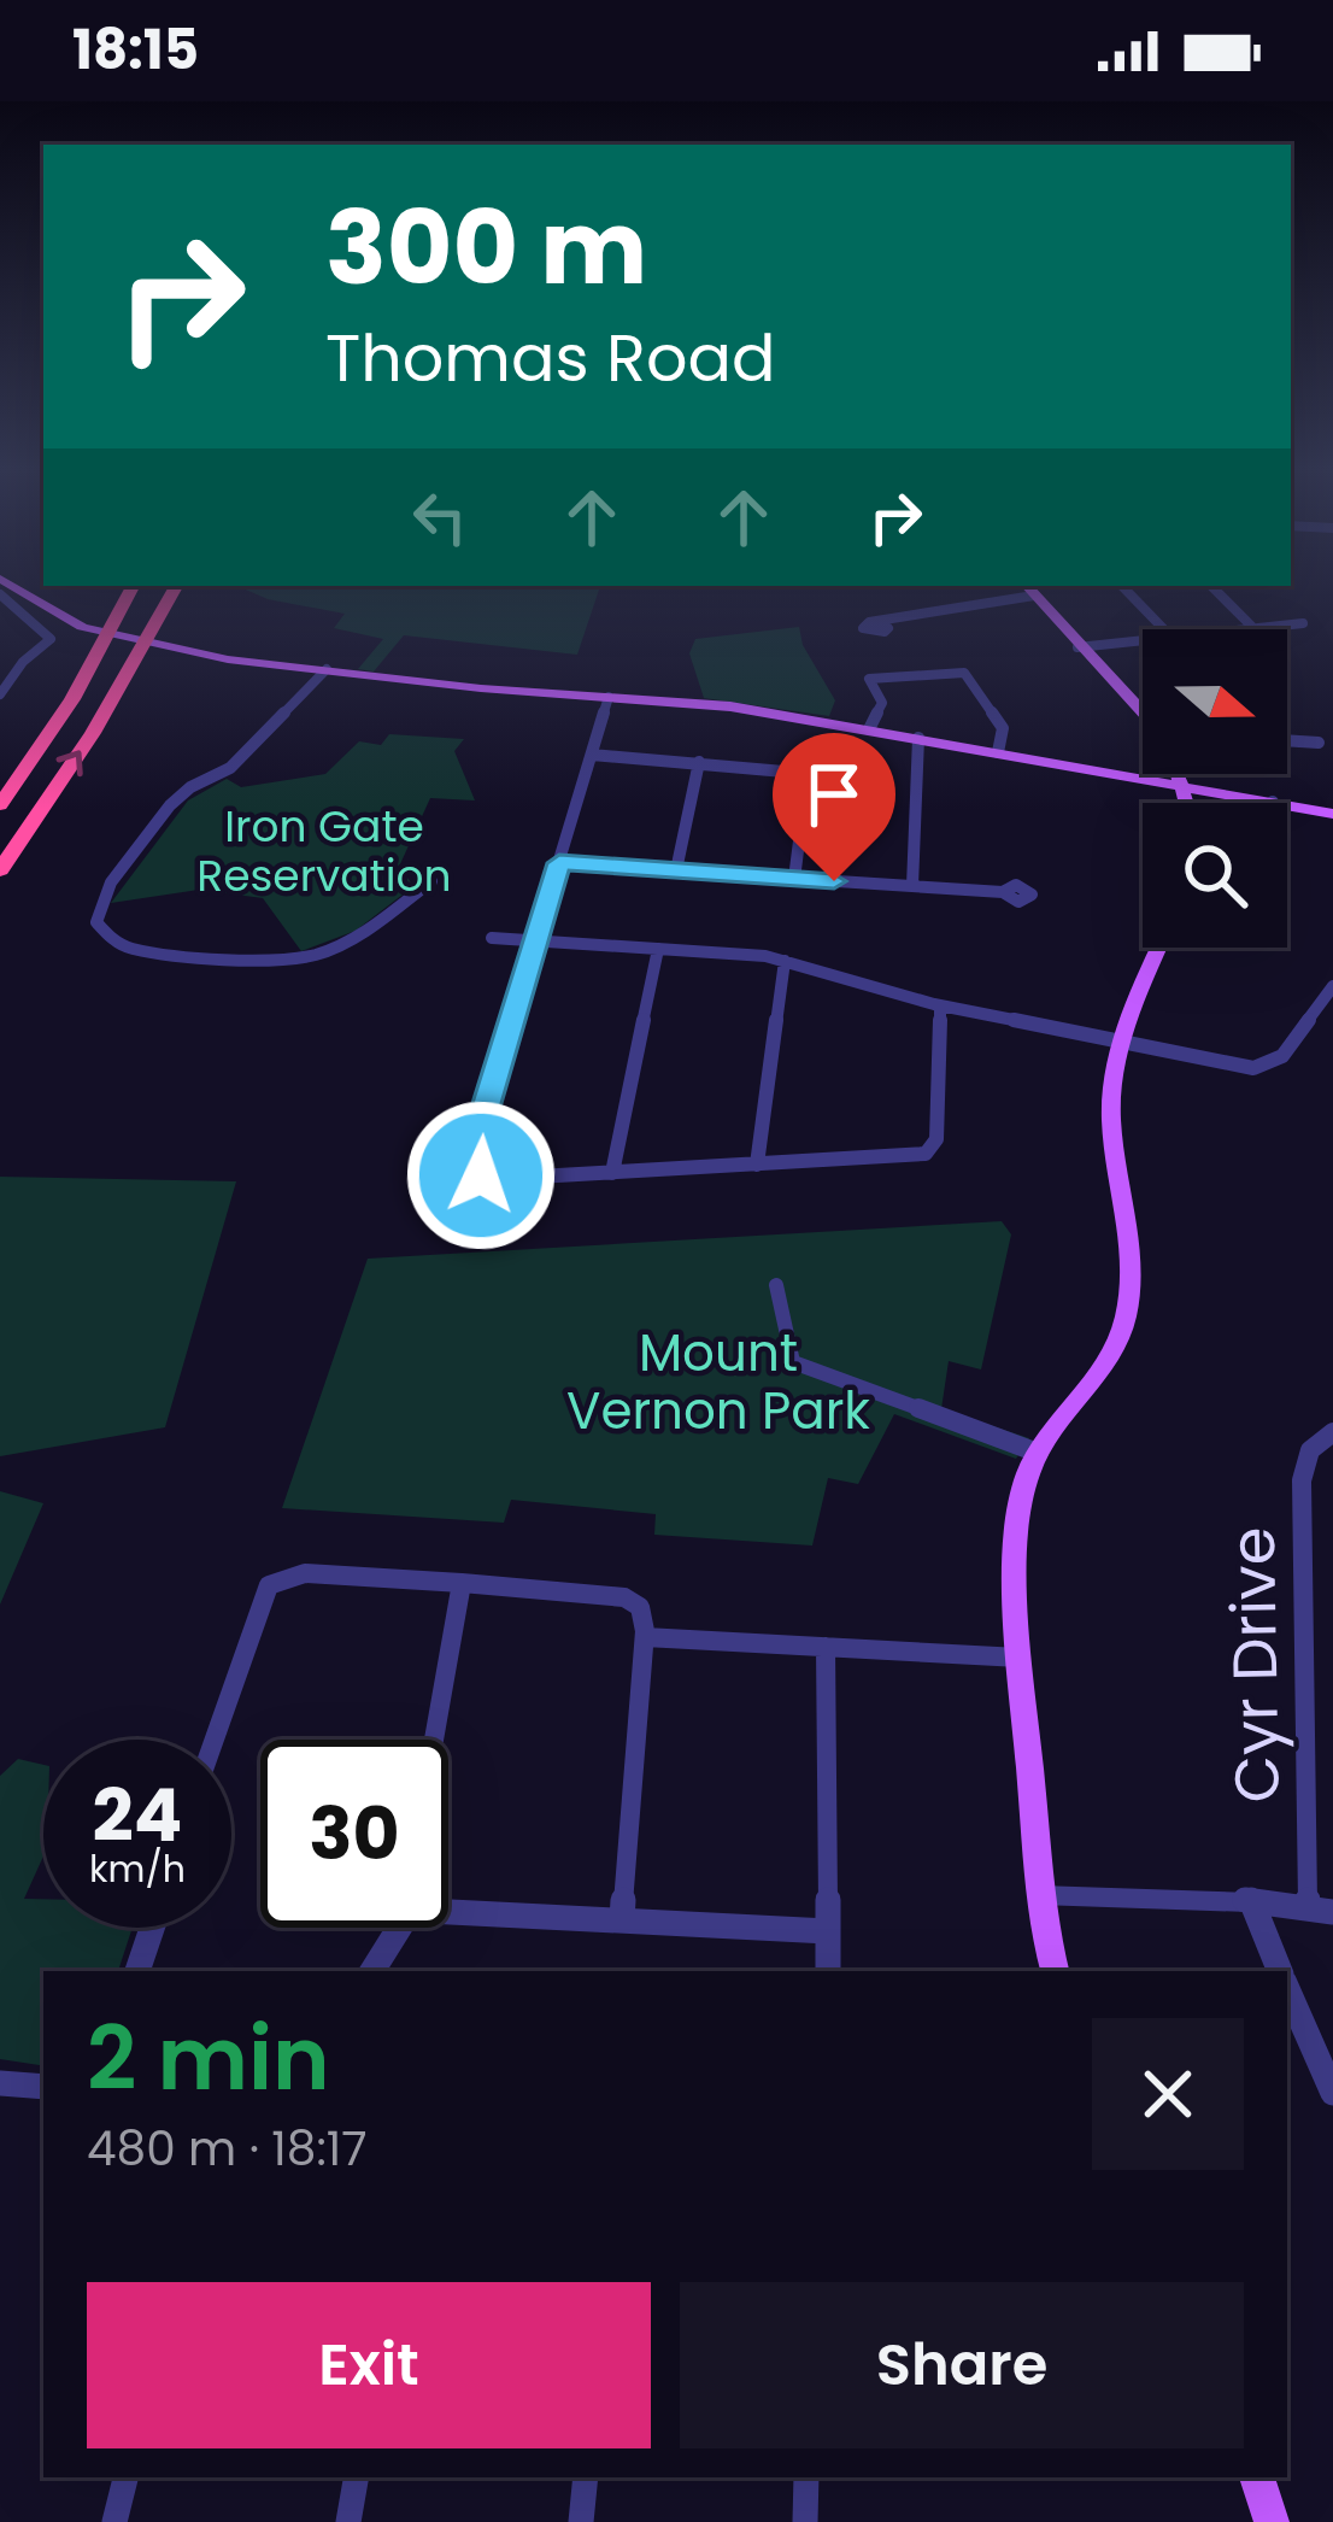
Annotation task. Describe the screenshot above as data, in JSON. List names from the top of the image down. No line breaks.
{"streets":{"street":["Cyr Drive"]},"parks":["Iron Gate Reservation","Mount Vernon Park"],"north":"right","page":{"status":"18:15","turn":["300 m","Thomas Road"],"speed":"24 km/h","limit":"30","heading":["2 min","480 m · 18:17"],"buttons":["Exit","Share"]}}
